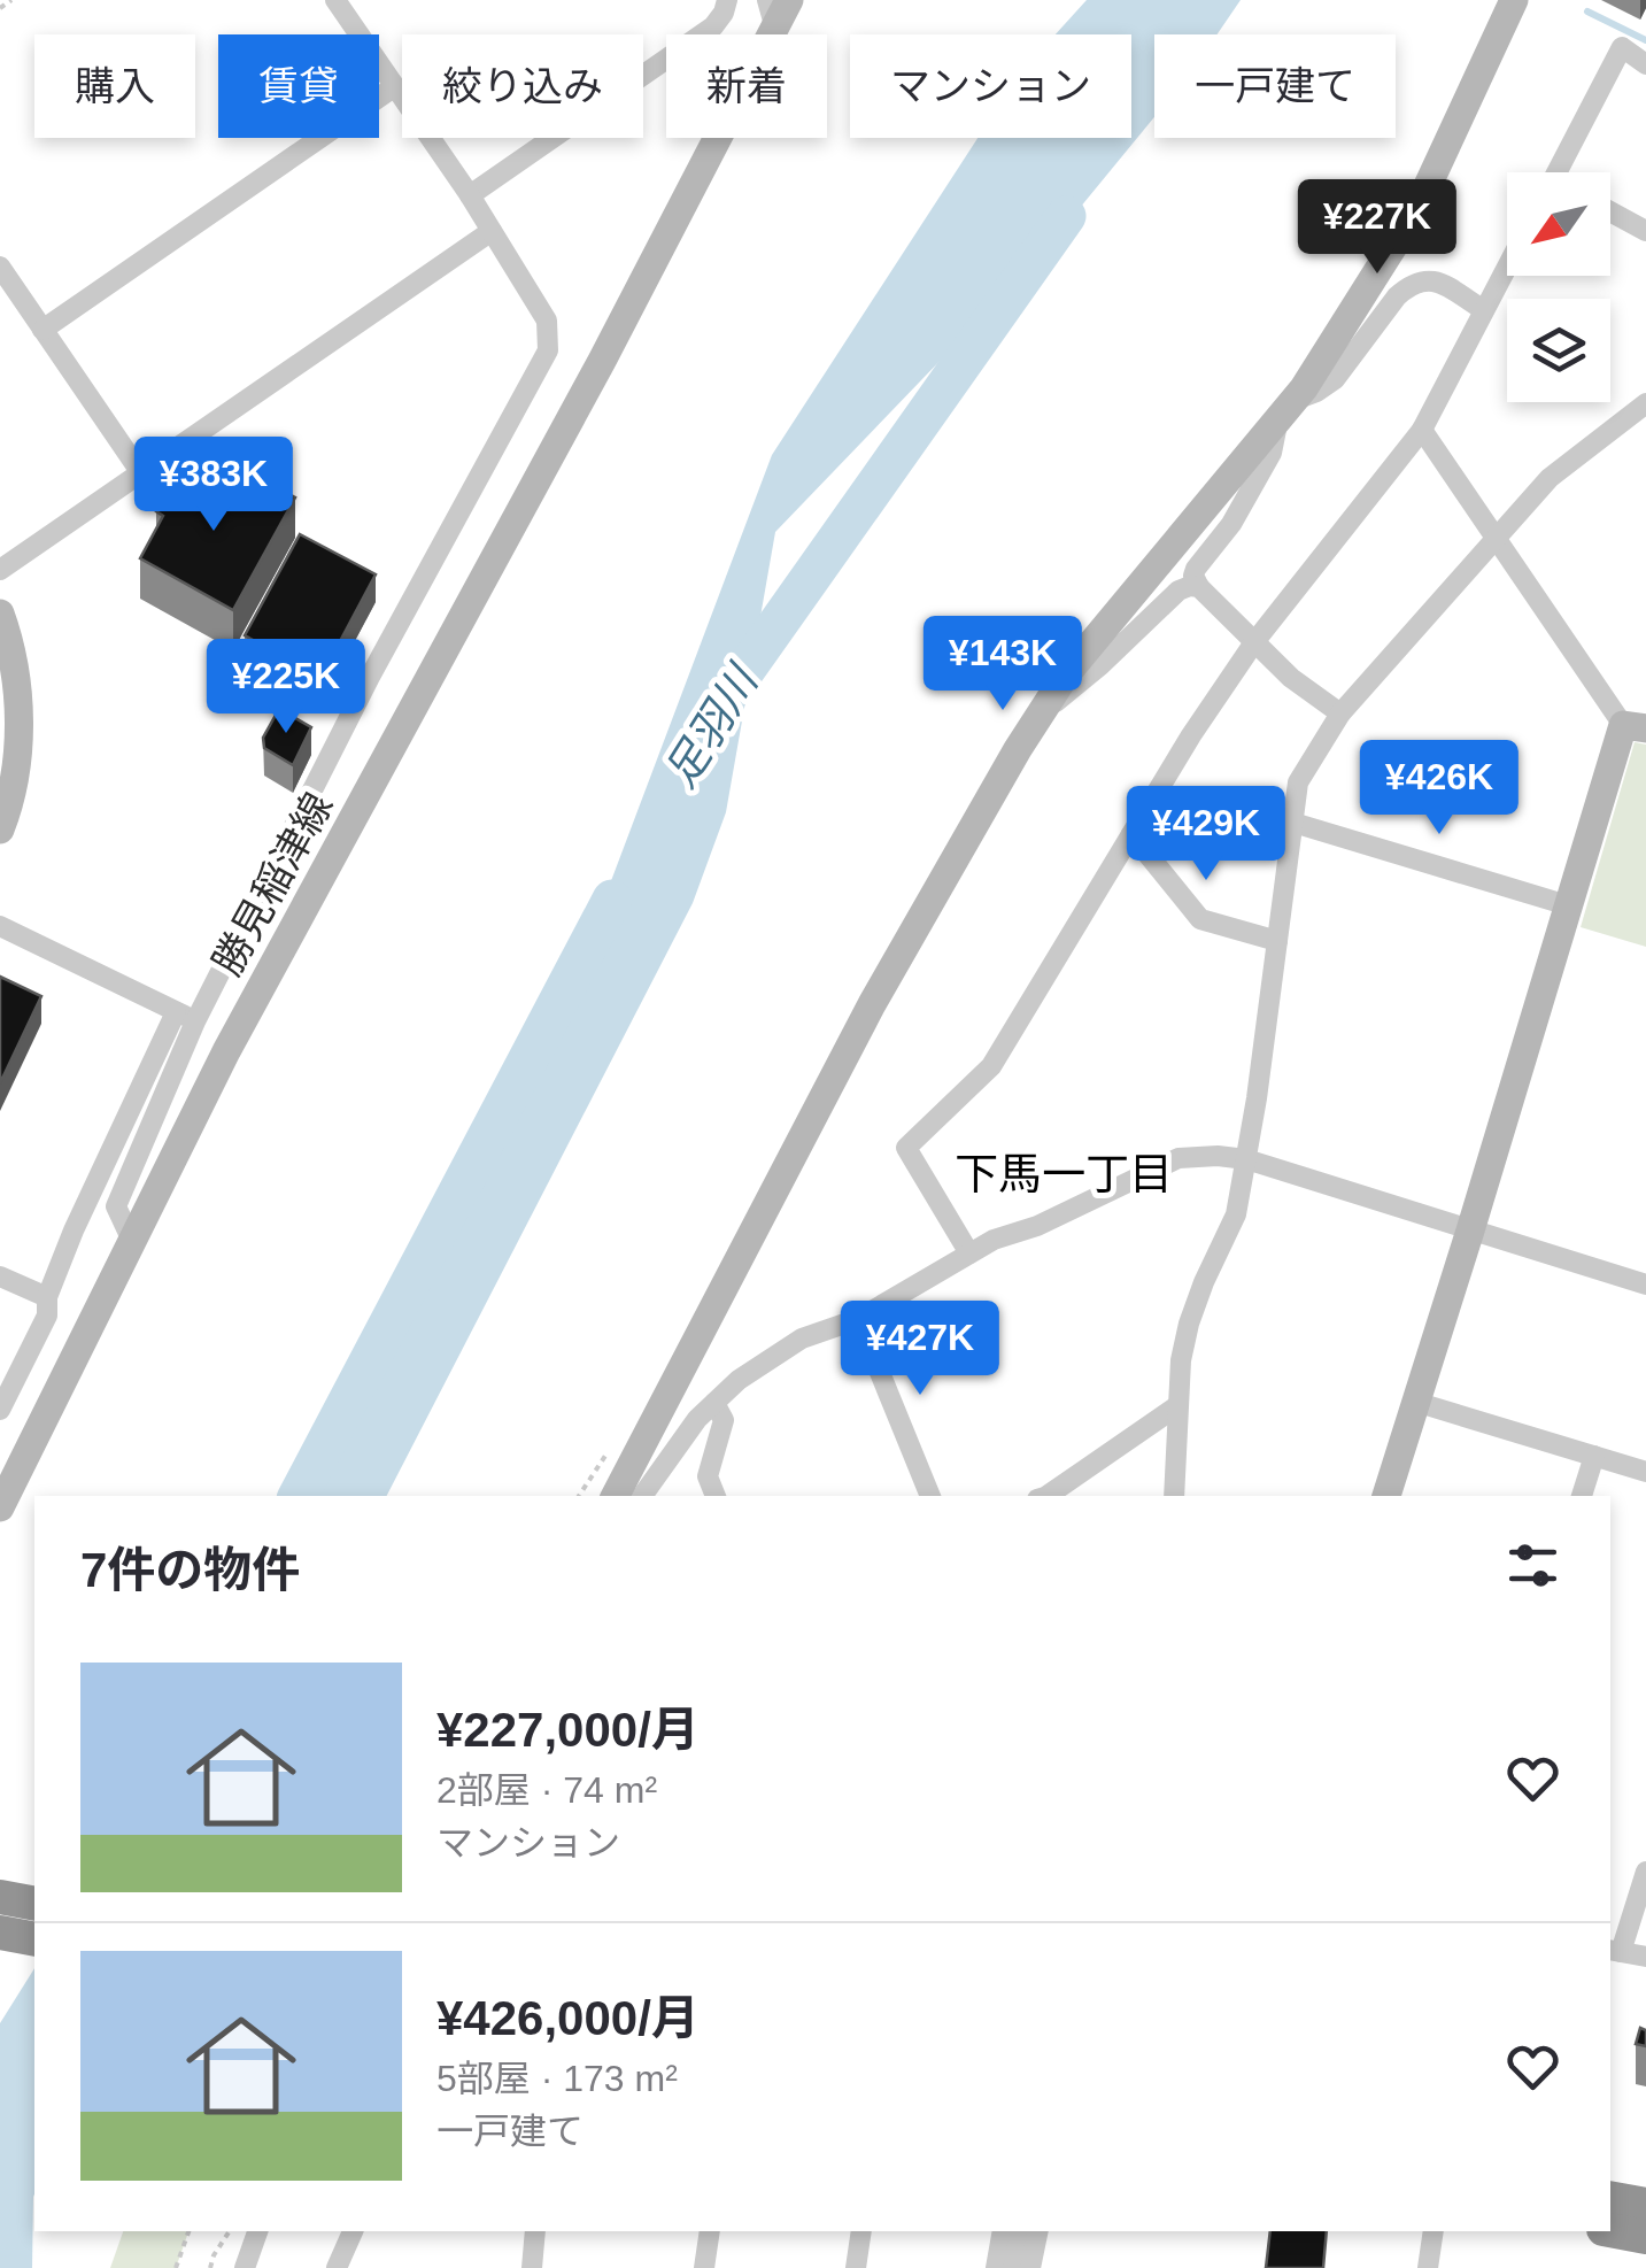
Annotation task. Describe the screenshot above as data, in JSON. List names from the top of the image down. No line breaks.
{"streets":{"street":["勝見稲津線"]},"districts":["下馬一丁目"],"water":["足羽川"],"north":"bottom left","page":{"chip":["購入","賃貸","絞り込み","新着","マンション","一戸建て"],"price":["¥227K","¥383K","¥143K","¥225K","¥426K","¥429K","¥427K"],"heading":"7件の物件","list":[{"name":"¥227,000/月","note":"2部屋 · 74 m² · マンション"},{"name":"¥426,000/月","note":"5部屋 · 173 m² · 一戸建て"}]}}
